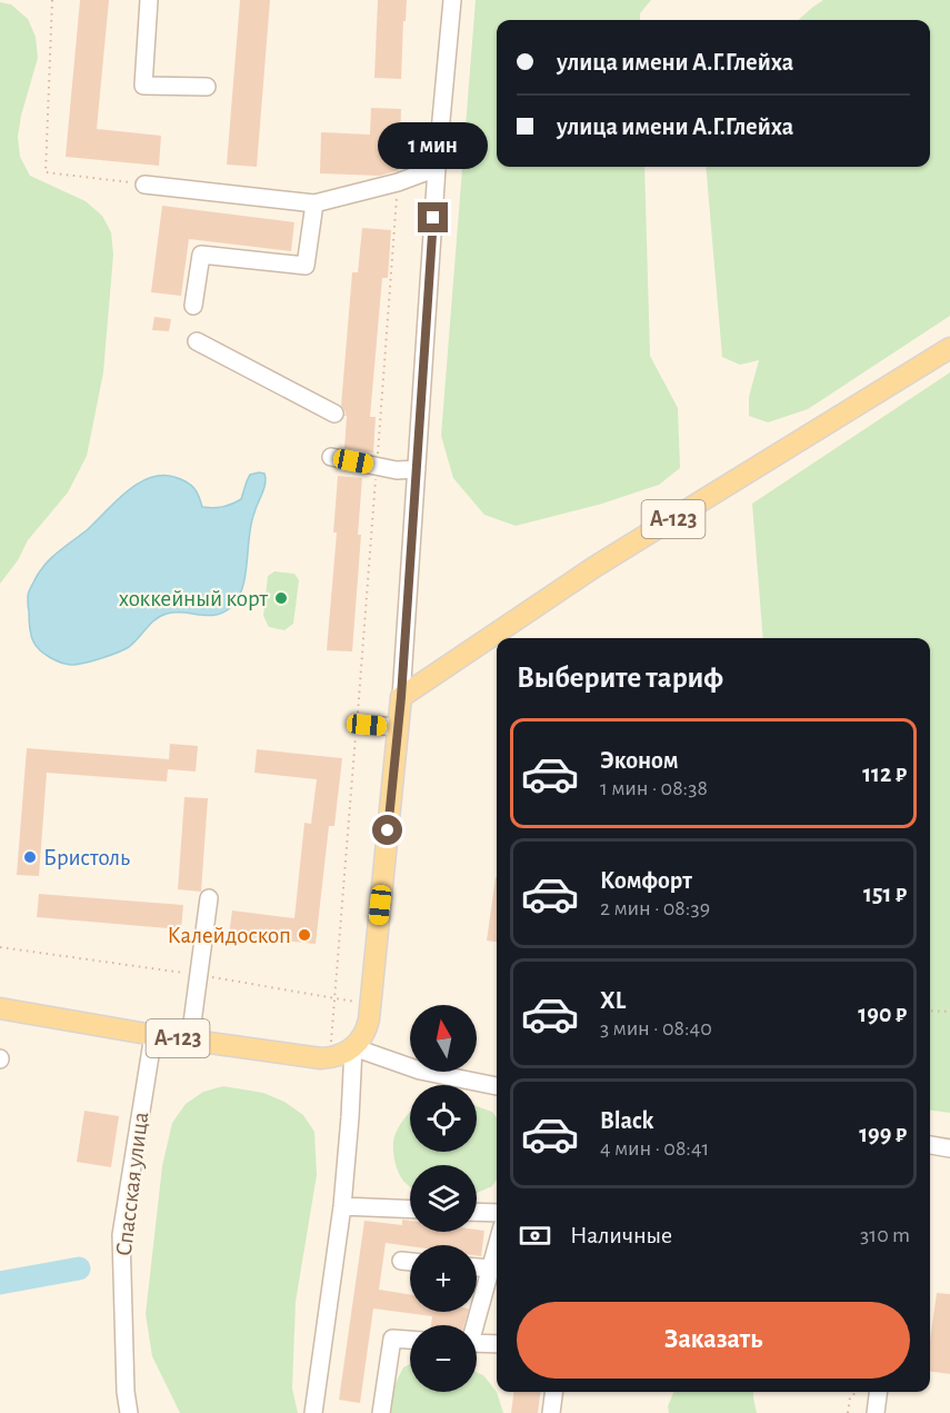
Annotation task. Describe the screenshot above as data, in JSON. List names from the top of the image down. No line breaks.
{"streets":{"main road":["А-123"],"street":["Спасская улица"]},"crossings":[["А-123","Спасская улица"]],"places":["хоккейный корт","Бристоль","Калейдоскоп"],"north":"top","page":{"banner":["улица имени А.Г.Глейха","улица имени А.Г.Глейха"],"bubble":"1 мин","heading":"Выберите тариф","list":[{"name":"Эконом","note":"1 мин · 08:38","value":"112 ₽"},{"name":"Комфорт","note":"2 мин · 08:39","value":"151 ₽"},{"name":"XL","note":"3 мин · 08:40","value":"190 ₽"},{"name":"Black","note":"4 мин · 08:41","value":"199 ₽"}],"map_buttons":["+","−"],"pay":["Наличные","310 m"],"buttons":"Заказать"}}
